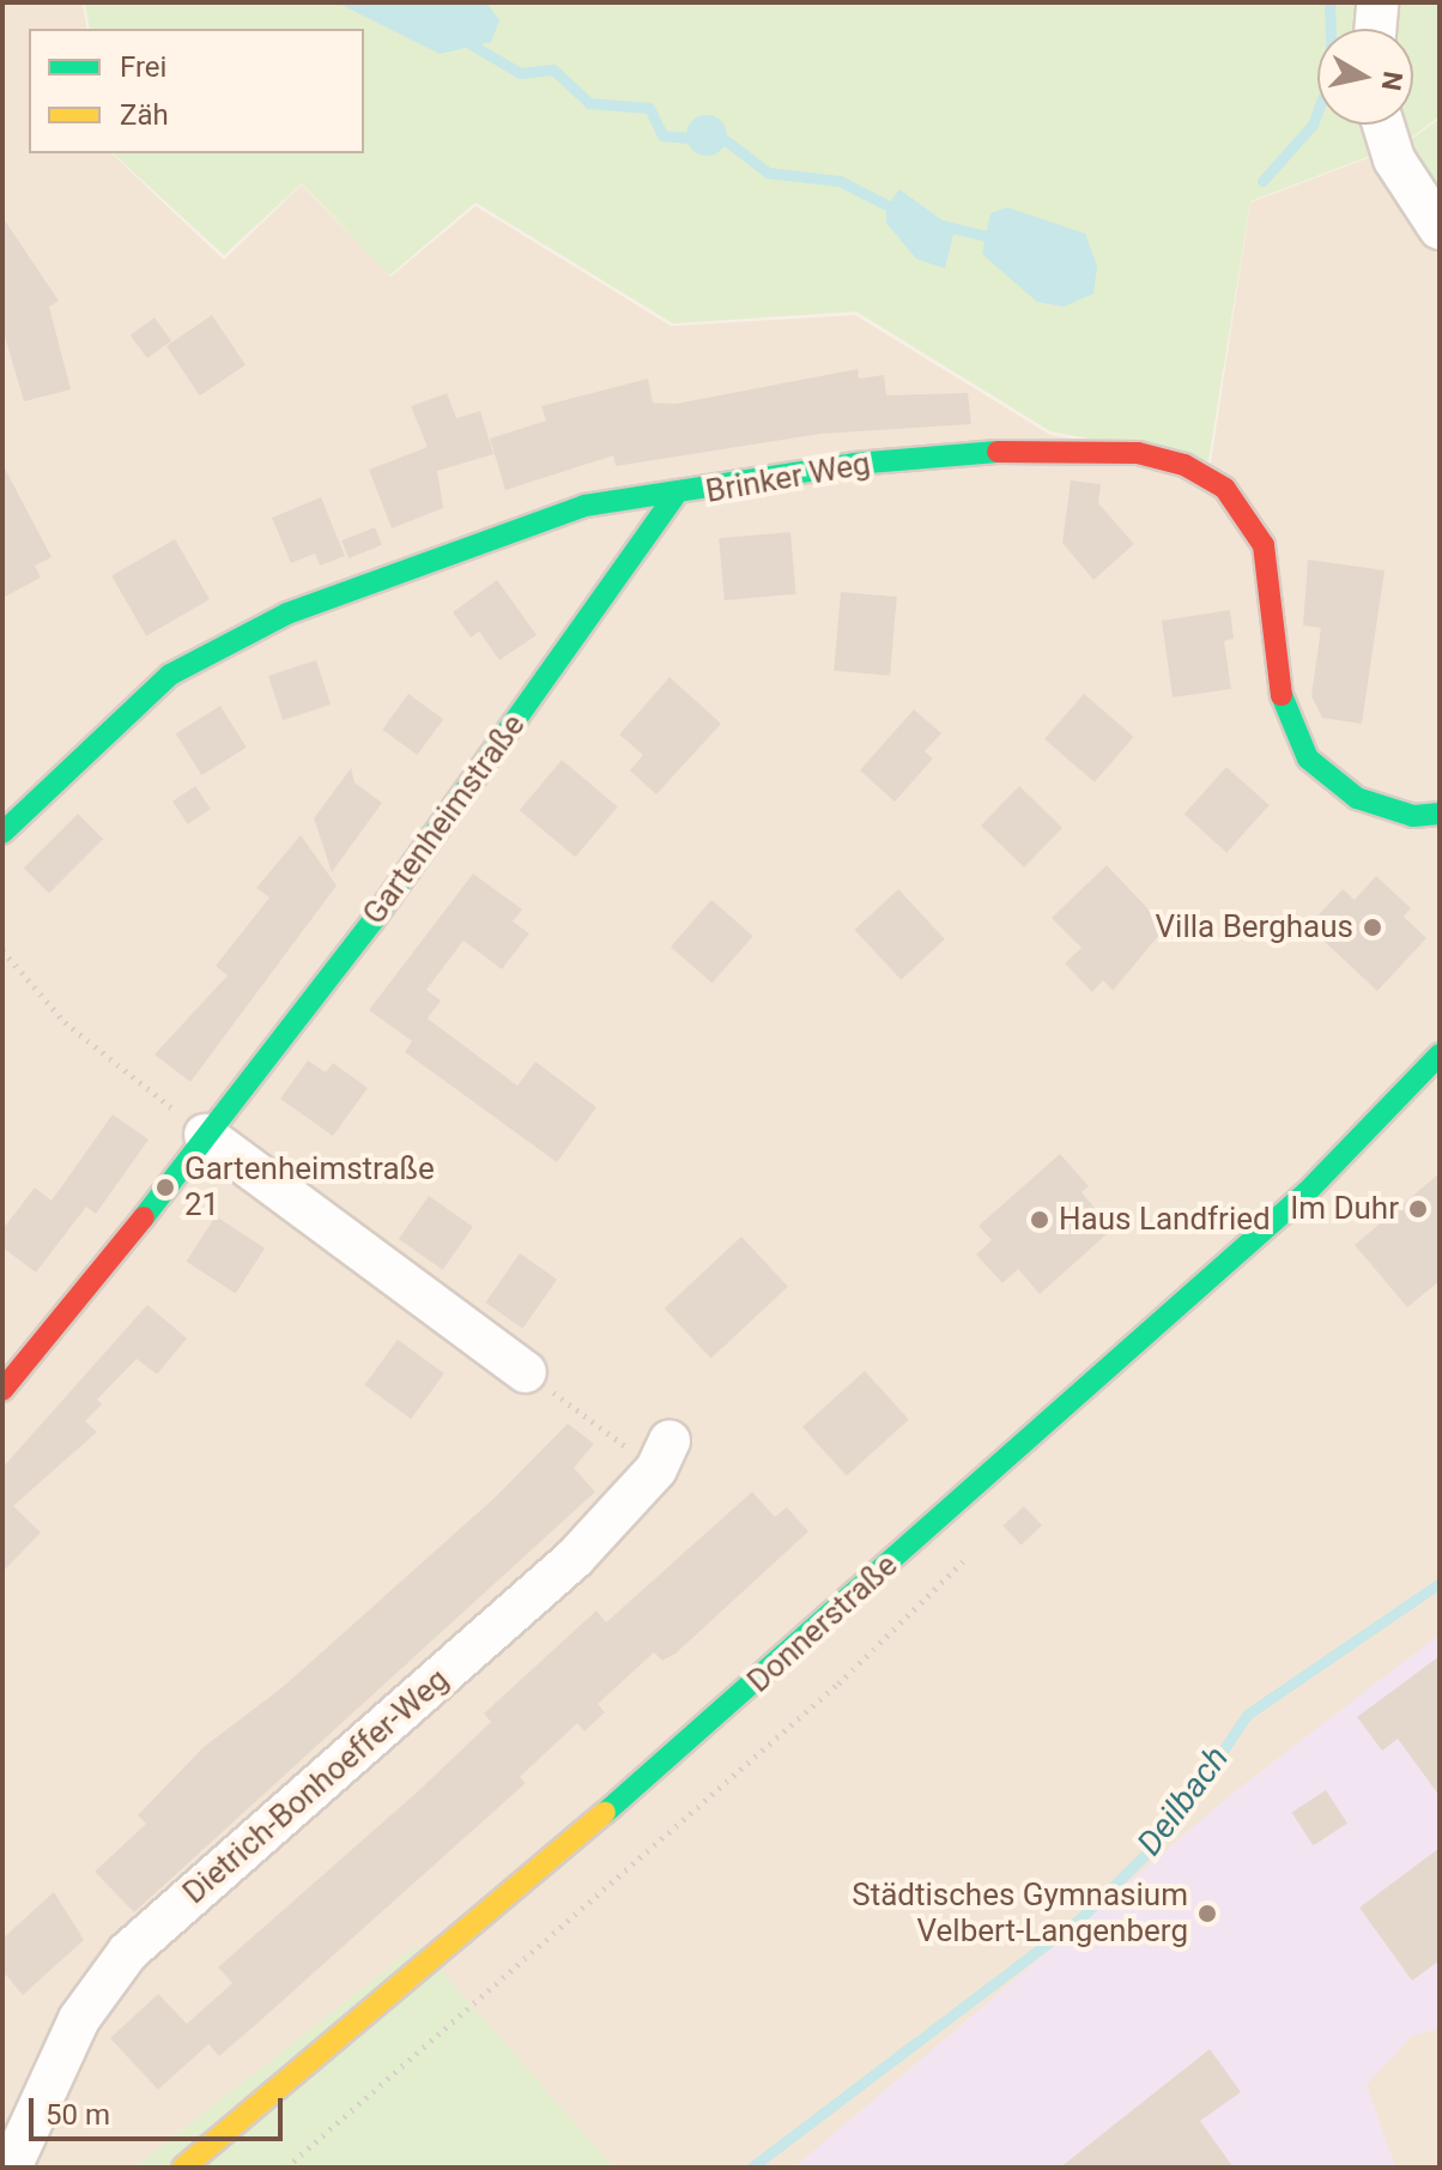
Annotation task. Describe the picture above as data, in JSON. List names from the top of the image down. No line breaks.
{"streets":{"street":["Brinker Weg","Gartenheimstraße","Donnerstraße","Dietrich-Bonhoeffer-Weg"]},"crossings":[["Brinker Weg","Gartenheimstraße"]],"water":["Deilbach"],"places":["Villa Berghaus","Gartenheimstraße 21","Im Duhr","Haus Landfried","Städtisches Gymnasium Velbert-Langenberg"],"legend":["Frei","Zäh"],"scale_bar":"50 m","north":"right"}
